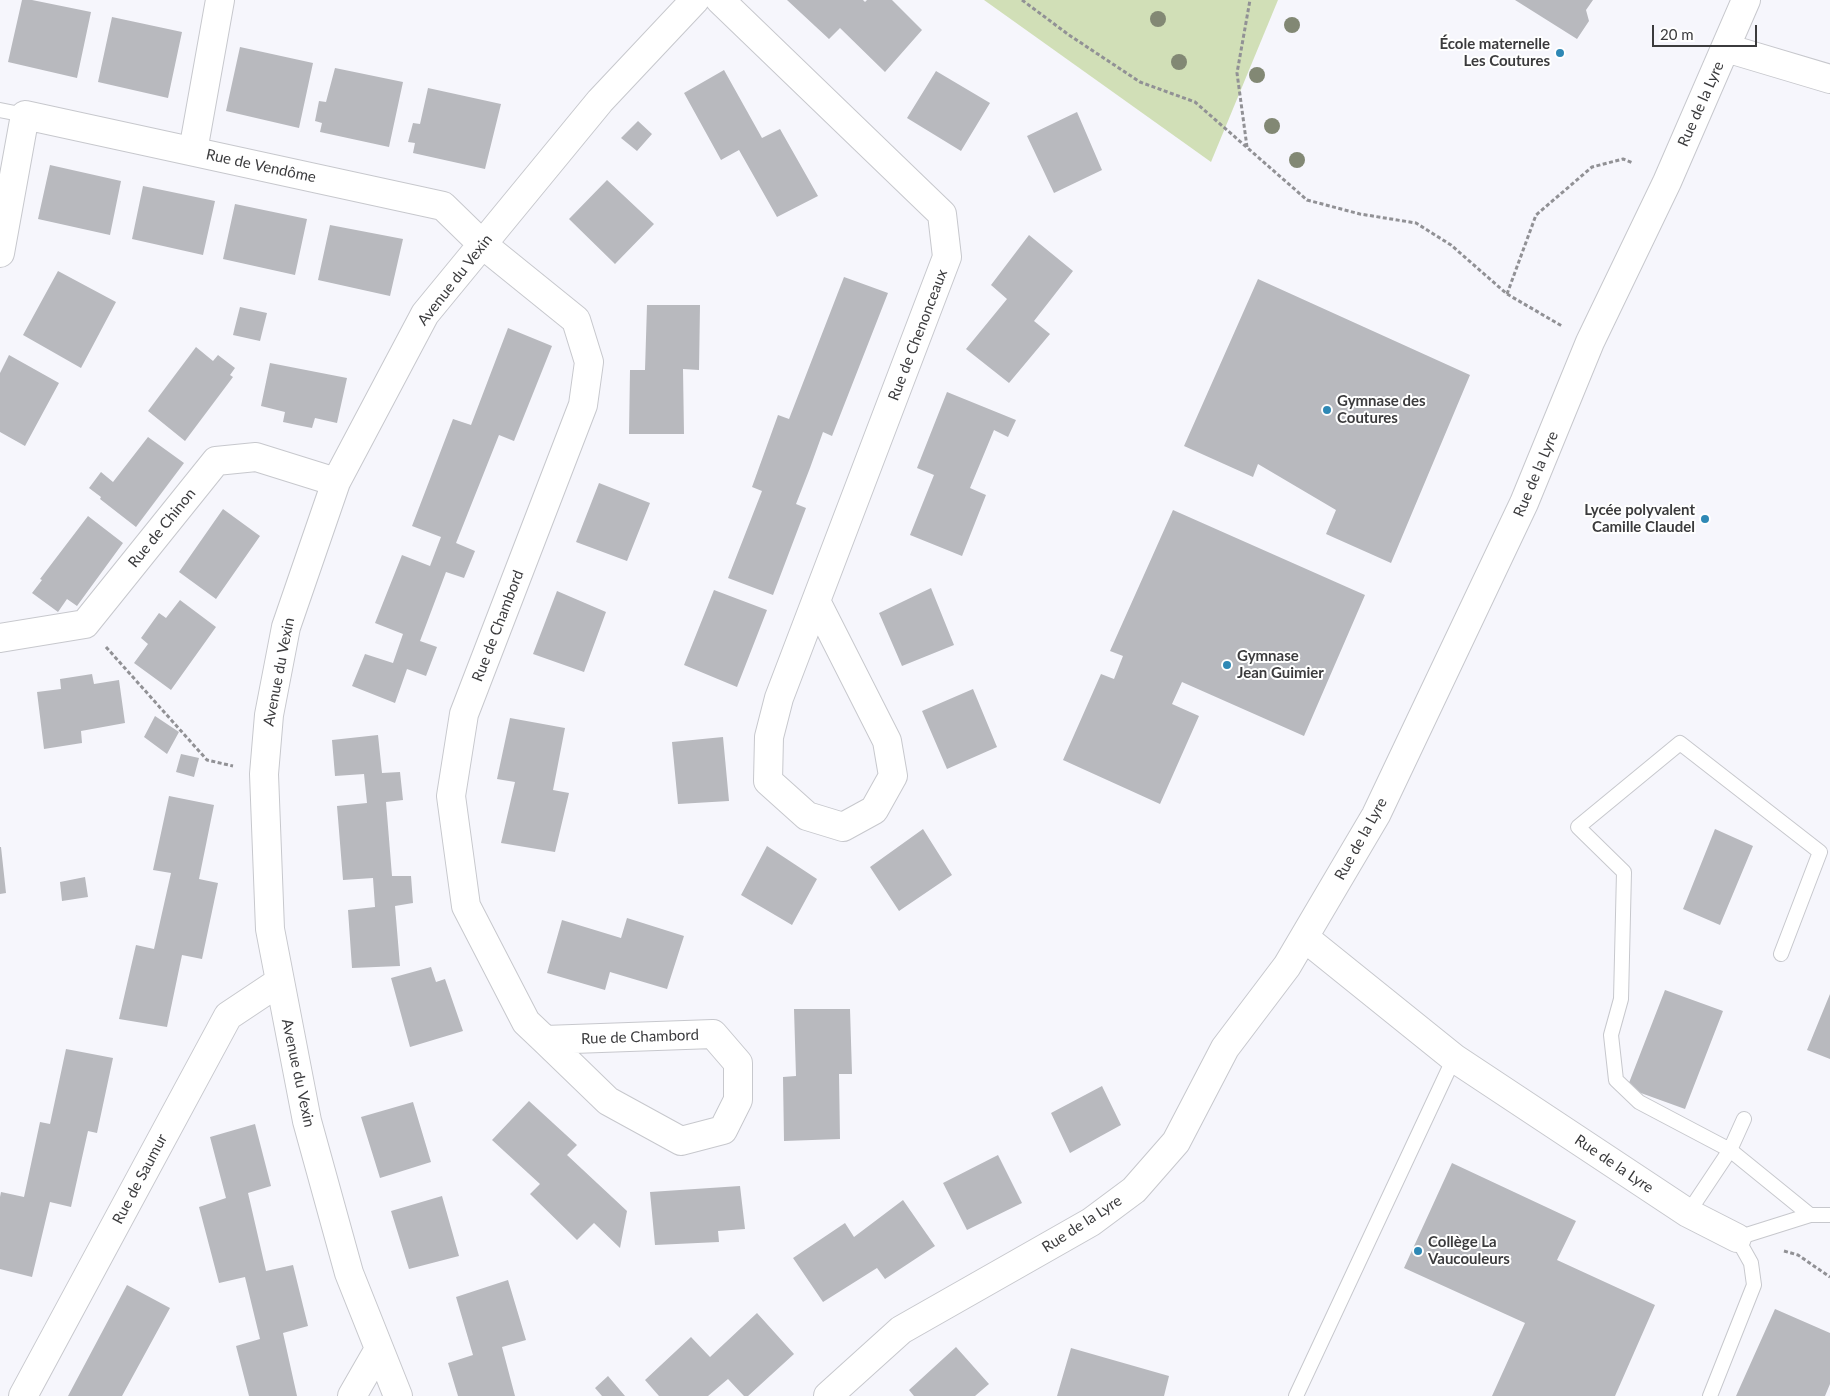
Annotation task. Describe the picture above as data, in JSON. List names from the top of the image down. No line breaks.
{"streets":{"street":["Rue de la Lyre","Rue de Vendôme","Avenue du Vexin","Rue de Chenonceaux","Rue de Chinon","Rue de Chambord","Rue de Saumur"]},"crossings":[["Rue de Vendôme","Avenue du Vexin"],["Rue de Vendôme","Rue de Chambord"],["Avenue du Vexin","Rue de Chinon"],["Avenue du Vexin","Rue de Chambord"],["Avenue du Vexin","Rue de Saumur"]],"places":["École maternelle Les Coutures","Gymnase des Coutures","Lycée polyvalent Camille Claudel","Gymnase Jean Guimier","Collège La Vaucouleurs"],"scale_bar":"20 m"}
